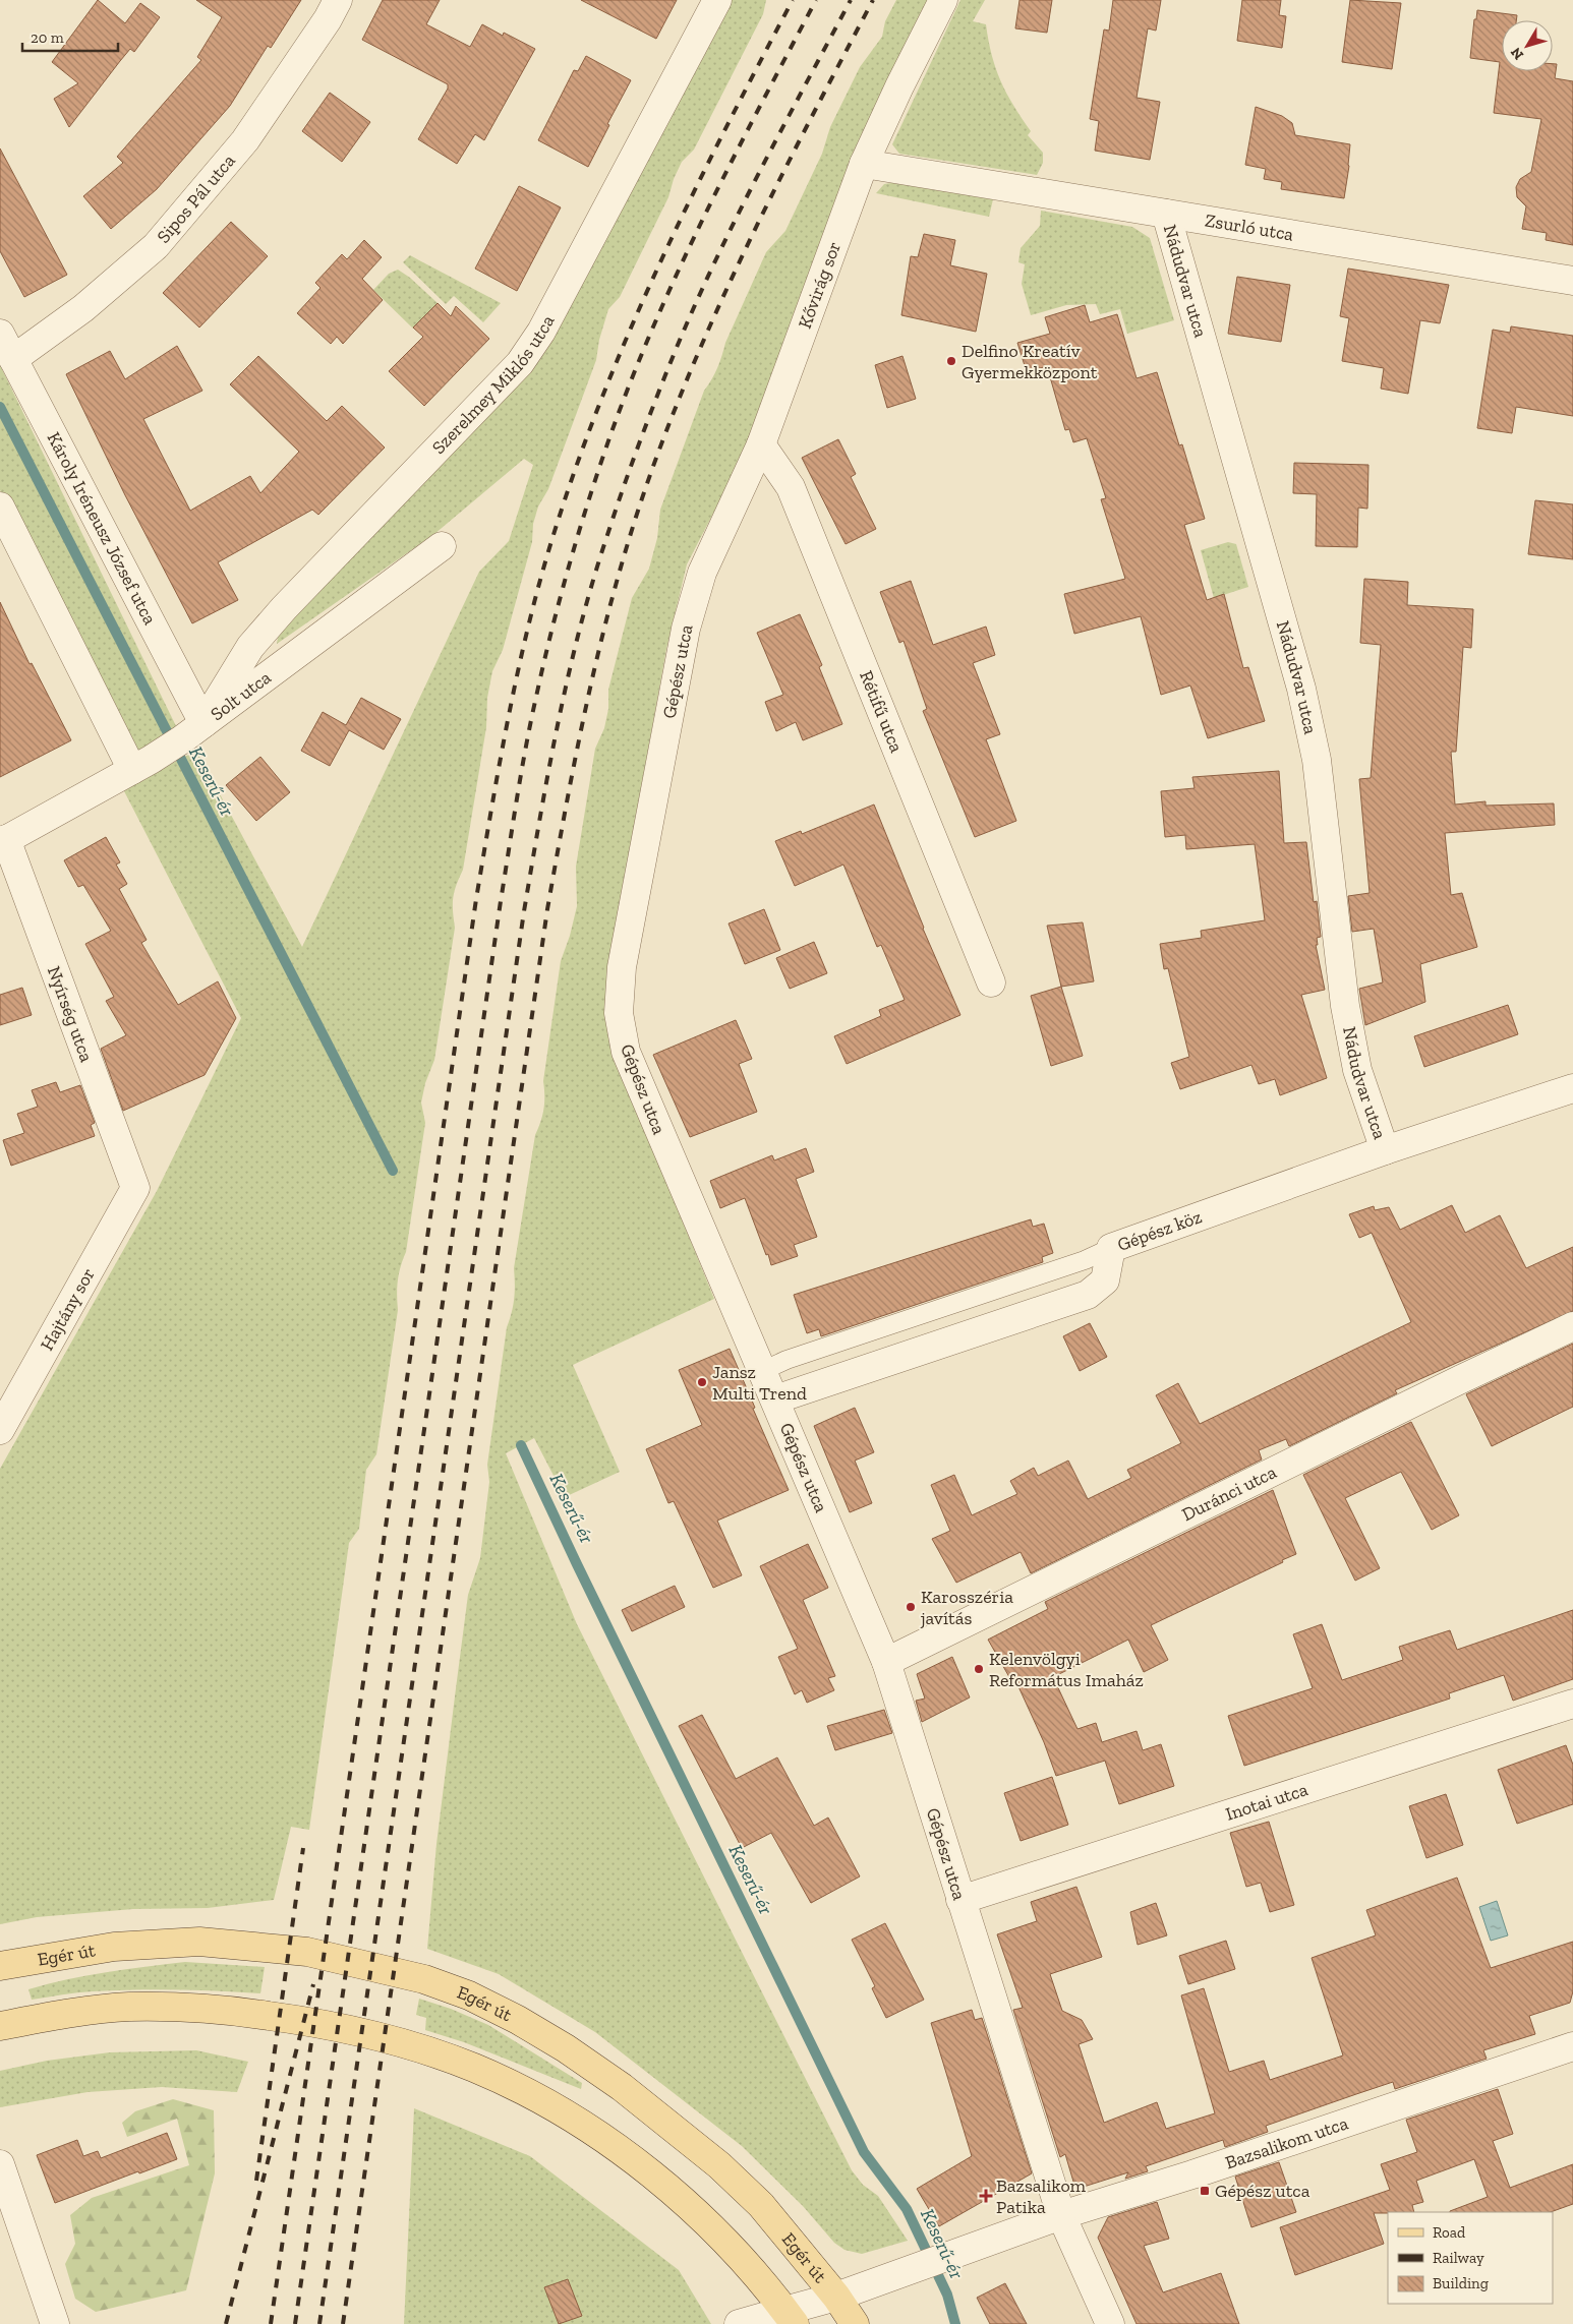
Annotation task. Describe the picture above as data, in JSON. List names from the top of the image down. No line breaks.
{"streets":{"main road":["Egér út"],"street":["Sipos Pál utca","Zsurló utca","Nádudvar utca","Kővirág sor","Szerelmey Miklós utca","Károly Iréneusz József utca","Gépész utca","Solt utca","Rétifű utca","Nyírség utca","Gépész köz","Hajtány sor","Duránci utca","Inotai utca","Bazsalikom utca"]},"crossings":[["Sipos Pál utca","Károly Iréneusz József utca"],["Zsurló utca","Nádudvar utca"],["Zsurló utca","Kővirág sor"],["Nádudvar utca","Gépész köz"],["Kővirág sor","Gépész utca"],["Kővirág sor","Rétifű utca"],["Szerelmey Miklós utca","Károly Iréneusz József utca"],["Szerelmey Miklós utca","Solt utca"],["Károly Iréneusz József utca","Solt utca"],["Gépész utca","Gépész köz"],["Gépész utca","Duránci utca"],["Gépész utca","Inotai utca"],["Gépész utca","Bazsalikom utca"],["Solt utca","Nyírség utca"],["Nyírség utca","Hajtány sor"],["Egér út","Bazsalikom utca"]],"water":["Keserű-ér"],"places":{"other":["Delfino Kreatív Gyermekközpont","Jansz Multi Trend","Karosszéria javítás","Kelenvölgyi Református Imaház"],"transit":["Gépész utca"],"health":["Bazsalikom Patika"]},"legend":["Road","Railway","Building"],"scale_bar":"20 m","north":"bottom left"}
